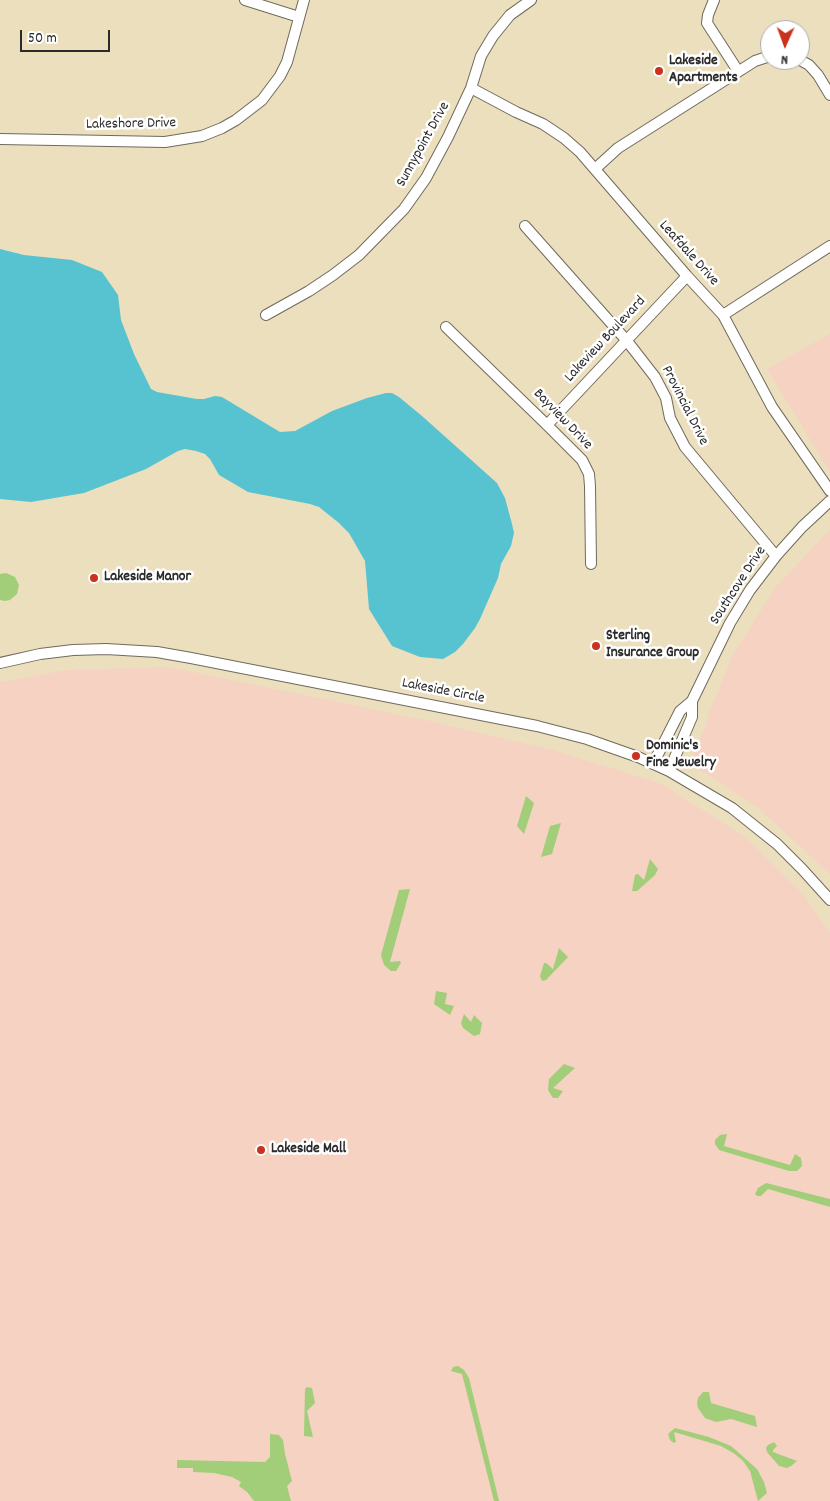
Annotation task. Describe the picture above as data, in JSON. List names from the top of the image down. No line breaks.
{"streets":{"street":["Lakeshore Drive","Sunnypoint Drive","Leafdale Drive","Lakeview Boulevard","Provincial Drive","Bayview Drive","Southcove Drive","Lakeside Circle"]},"crossings":[["Sunnypoint Drive","Leafdale Drive"],["Leafdale Drive","Lakeview Boulevard"],["Lakeview Boulevard","Provincial Drive"],["Lakeview Boulevard","Bayview Drive"],["Provincial Drive","Southcove Drive"],["Southcove Drive","Lakeside Circle"]],"places":["Lakeside Apartments","Lakeside Manor","Sterling Insurance Group","Dominic's Fine Jewelry","Lakeside Mall"],"scale_bar":"50 m","north":"bottom"}
